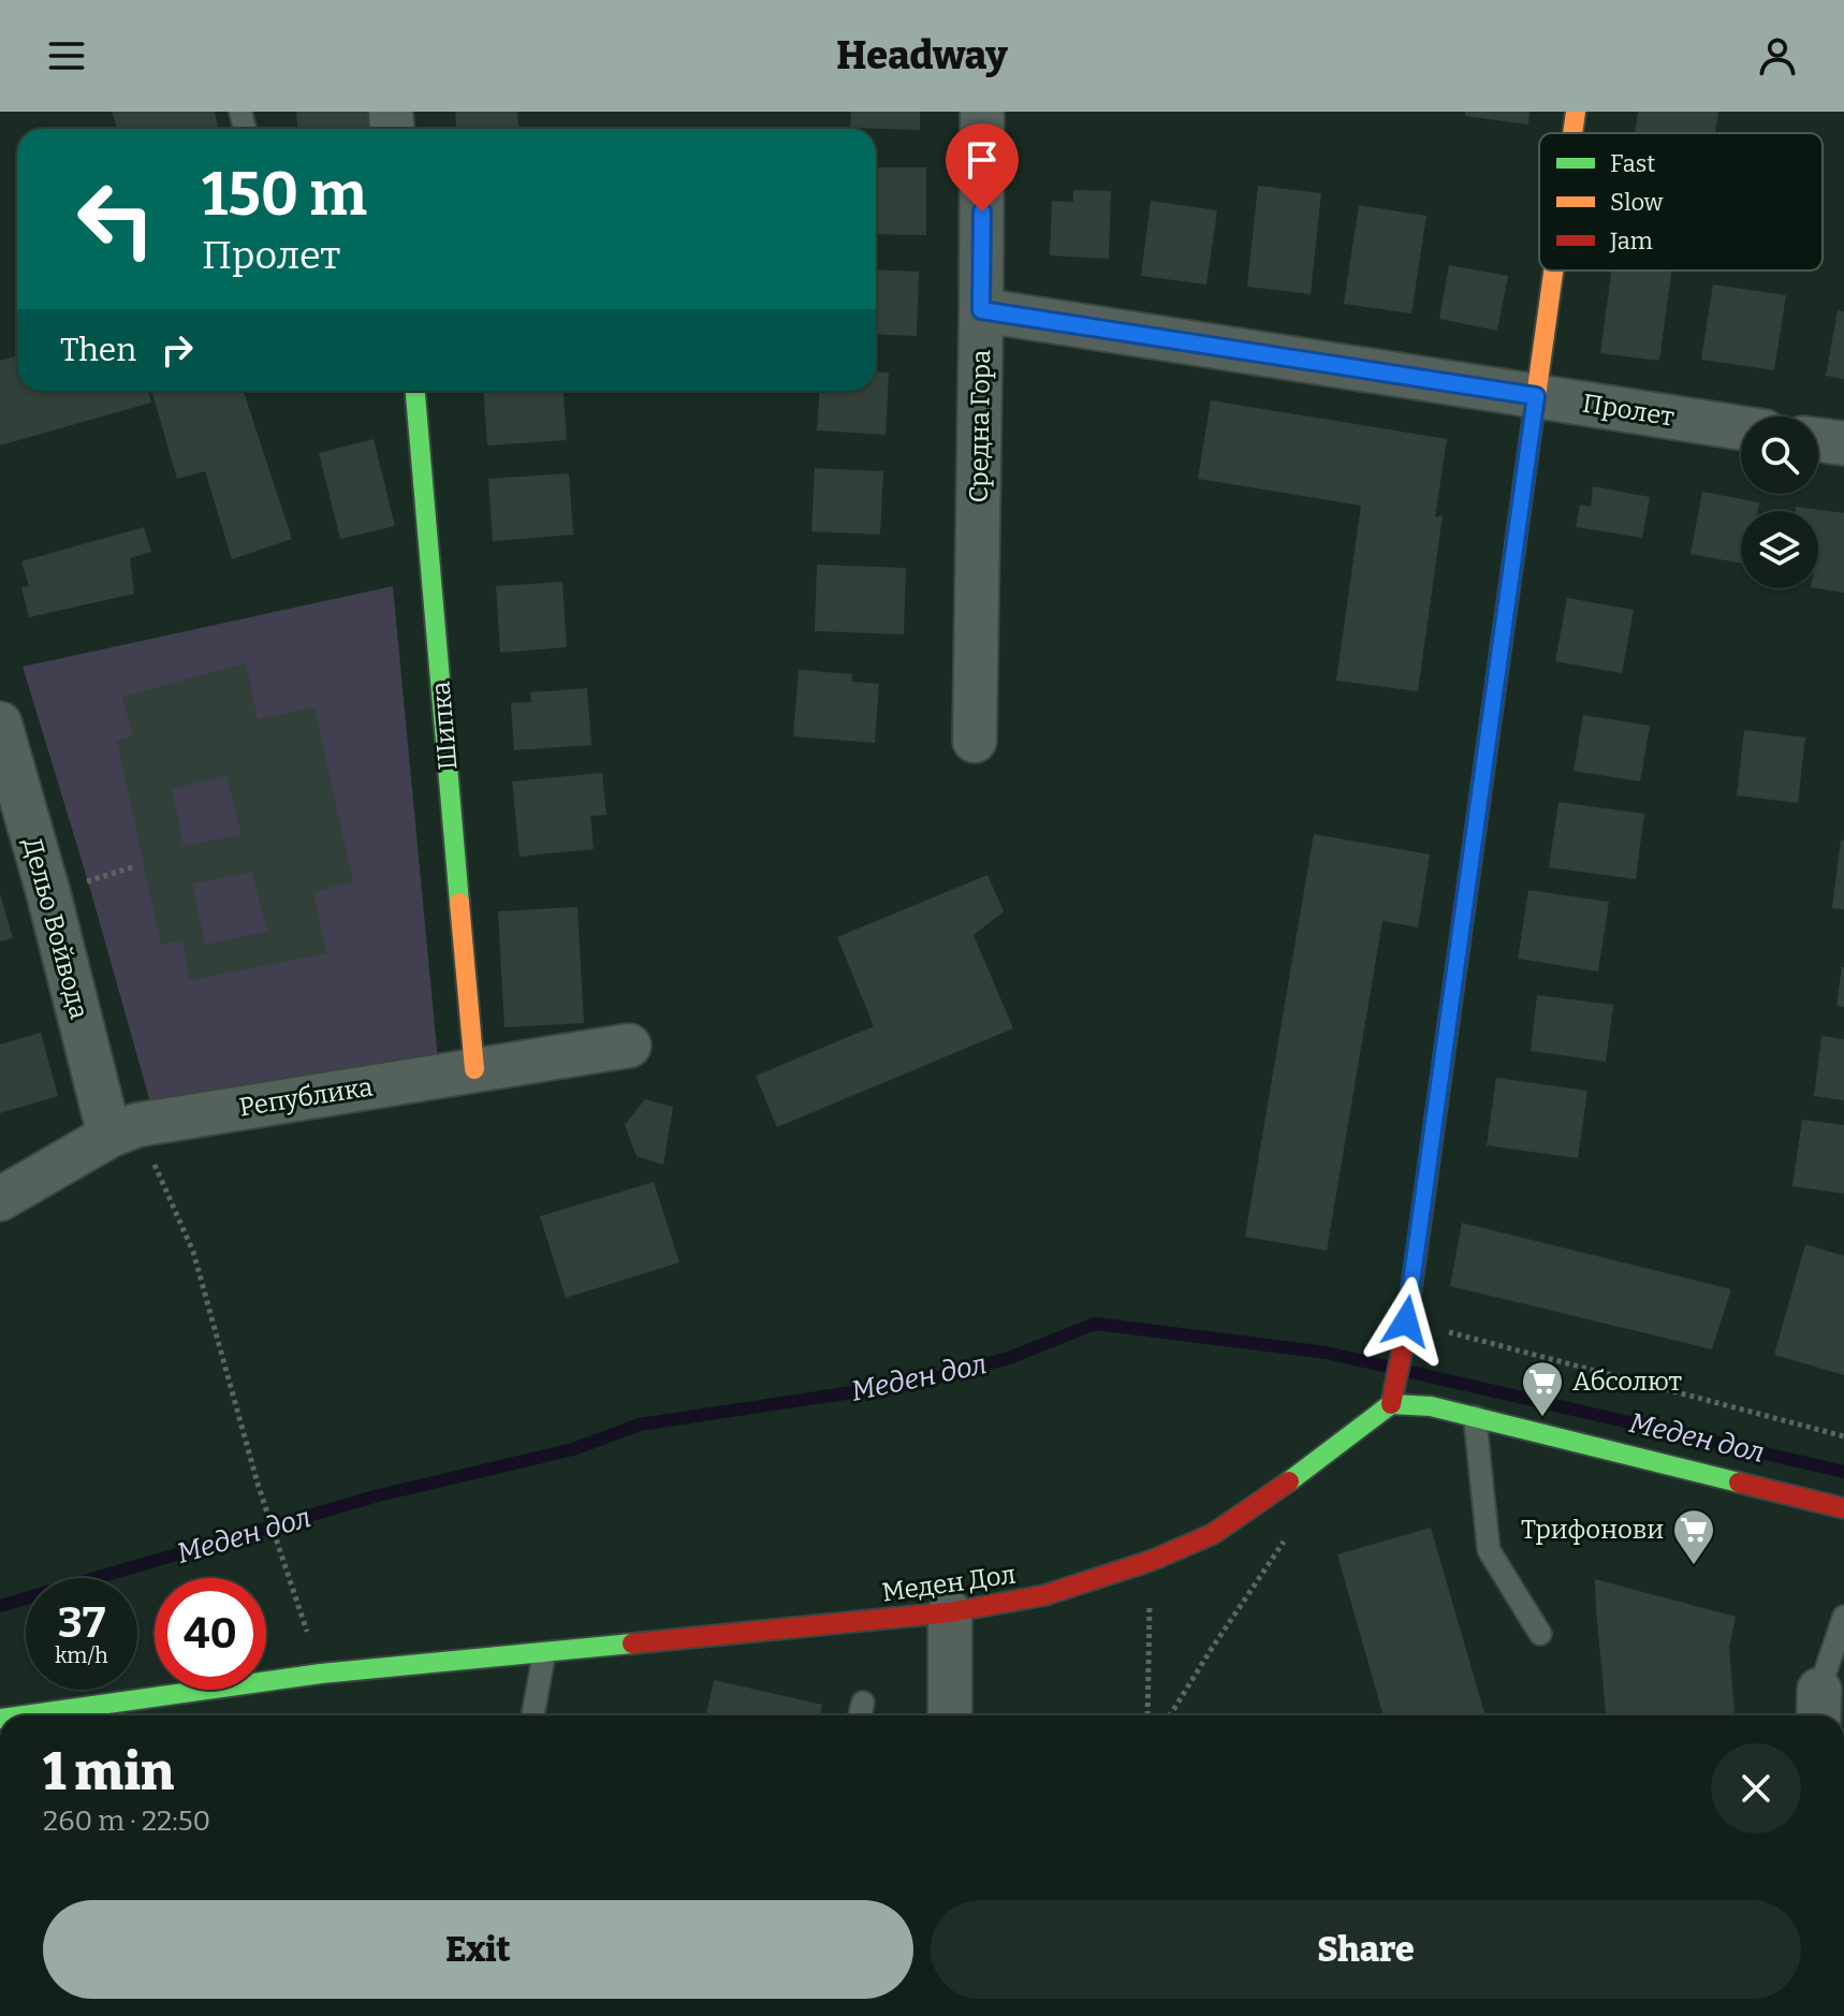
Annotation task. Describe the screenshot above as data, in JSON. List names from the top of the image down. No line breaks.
{"streets":{"street":["Пролет","Средна Гора","Шипка","Дельо Войвода","Република","Меден Дол"]},"crossings":[["Пролет","Средна Гора"],["Шипка","Република"],["Дельо Войвода","Република"]],"water":["Меден дол"],"places":{"supermarket":["Абсолют","Трифонови"]},"legend":["Fast","Slow","Jam"],"page":{"header":"Headway","turn":["150 m","Пролет"],"then":"Then","speed":"37 km/h","limit":"40","heading":["1 min","260 m · 22:50"],"buttons":["Exit","Share"]}}
